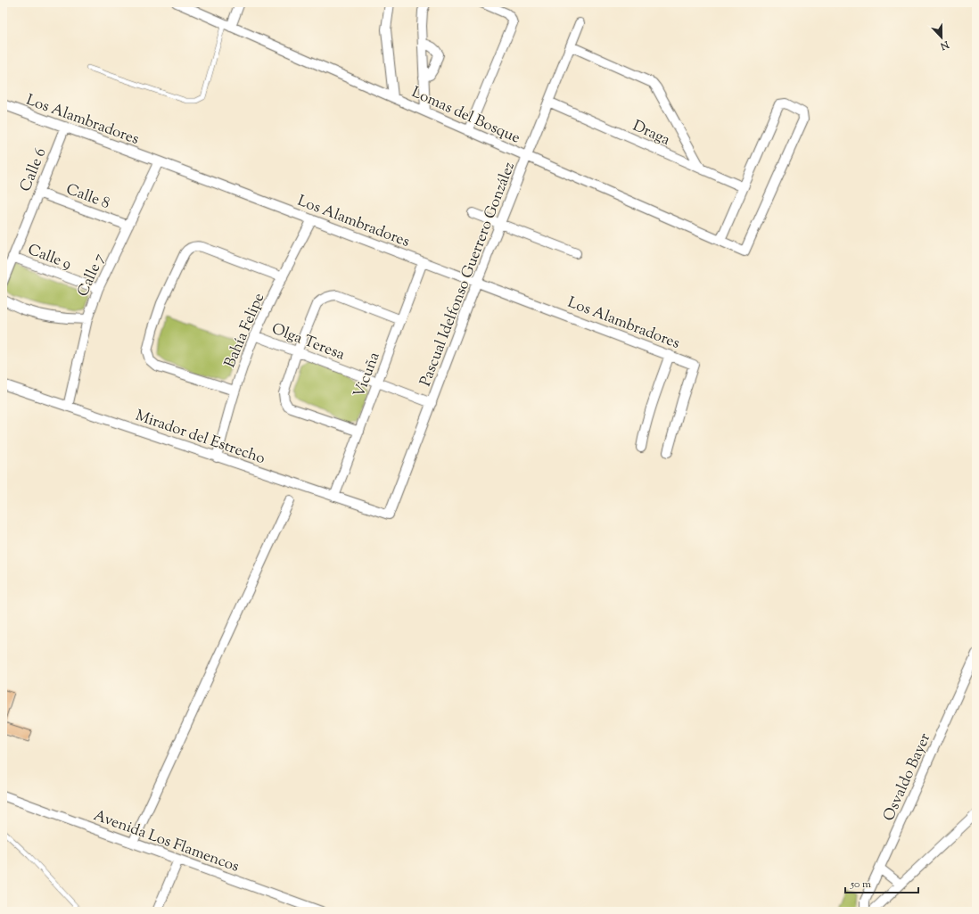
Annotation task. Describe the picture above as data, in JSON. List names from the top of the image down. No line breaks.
{"streets":{"street":["Lomas del Bosque","Los Alambradores","Draga","Calle 6","Calle 8","Calle 9","Pascual Idelfonso Guerrero González","Calle 7","Bahía Felipe","Olga Teresa","Vicuña","Mirador del Estrecho","Osvaldo Bayer","Avenida Los Flamencos"]},"crossings":[["Lomas del Bosque","Draga"],["Lomas del Bosque","Pascual Idelfonso Guerrero González"],["Los Alambradores","Calle 6"],["Los Alambradores","Pascual Idelfonso Guerrero González"],["Los Alambradores","Calle 7"],["Los Alambradores","Bahía Felipe"],["Los Alambradores","Vicuña"],["Draga","Pascual Idelfonso Guerrero González"],["Calle 6","Calle 8"],["Calle 6","Calle 9"],["Calle 8","Calle 7"],["Calle 9","Calle 7"],["Pascual Idelfonso Guerrero González","Olga Teresa"],["Pascual Idelfonso Guerrero González","Mirador del Estrecho"],["Calle 7","Mirador del Estrecho"],["Bahía Felipe","Olga Teresa"],["Bahía Felipe","Mirador del Estrecho"],["Olga Teresa","Vicuña"],["Vicuña","Mirador del Estrecho"]],"scale_bar":"50 m","north":"bottom"}
